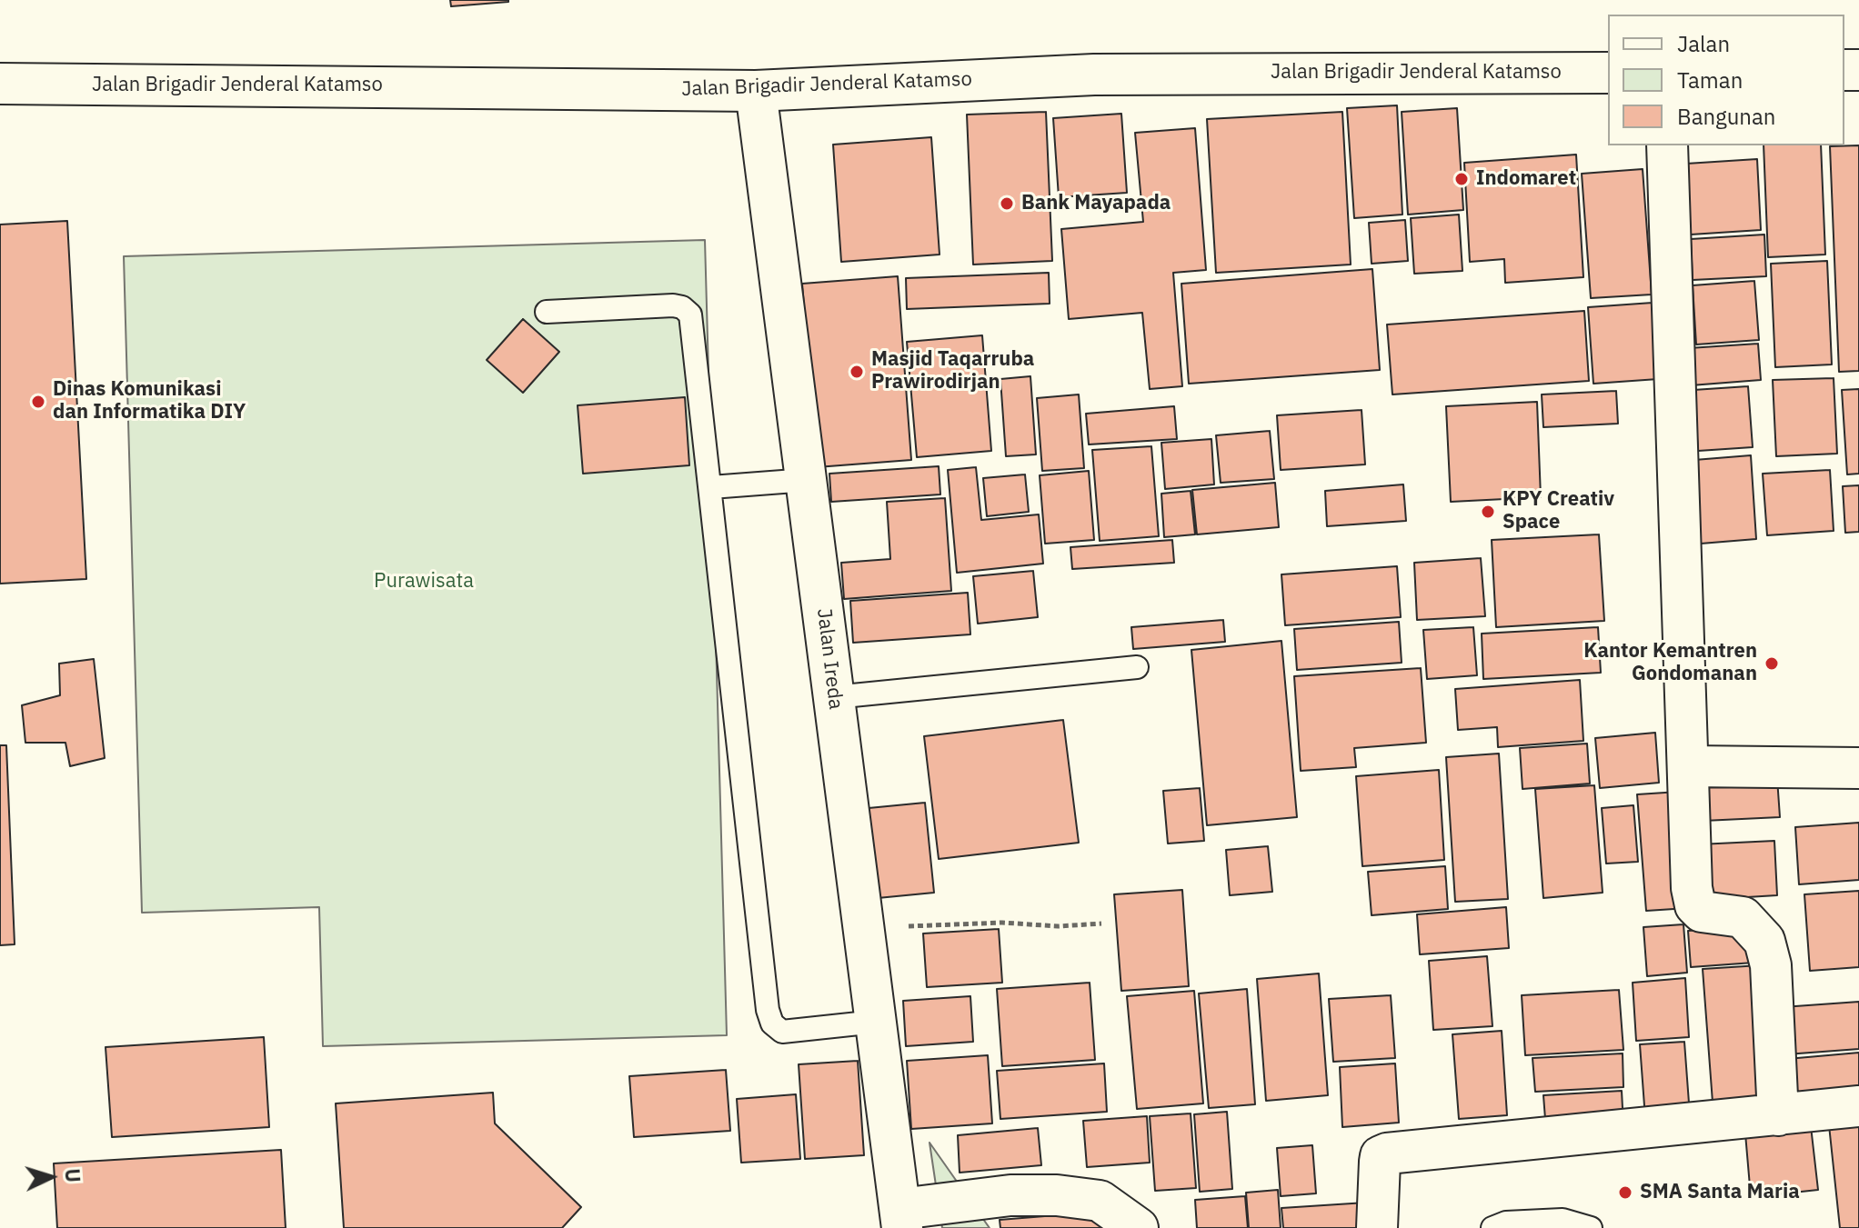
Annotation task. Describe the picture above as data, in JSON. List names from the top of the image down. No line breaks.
{"streets":{"street":["Jalan Brigadir Jenderal Katamso","Jalan Ireda"]},"crossings":[["Jalan Brigadir Jenderal Katamso","Jalan Ireda"]],"parks":["Purawisata"],"places":["Indomaret","Bank Mayapada","Masjid Taqarruba Prawirodirjan","Dinas Komunikasi dan Informatika DIY","KPY Creativ Space","Kantor Kemantren Gondomanan","SMA Santa Maria"],"legend":["Jalan","Taman","Bangunan"],"north":"right"}
